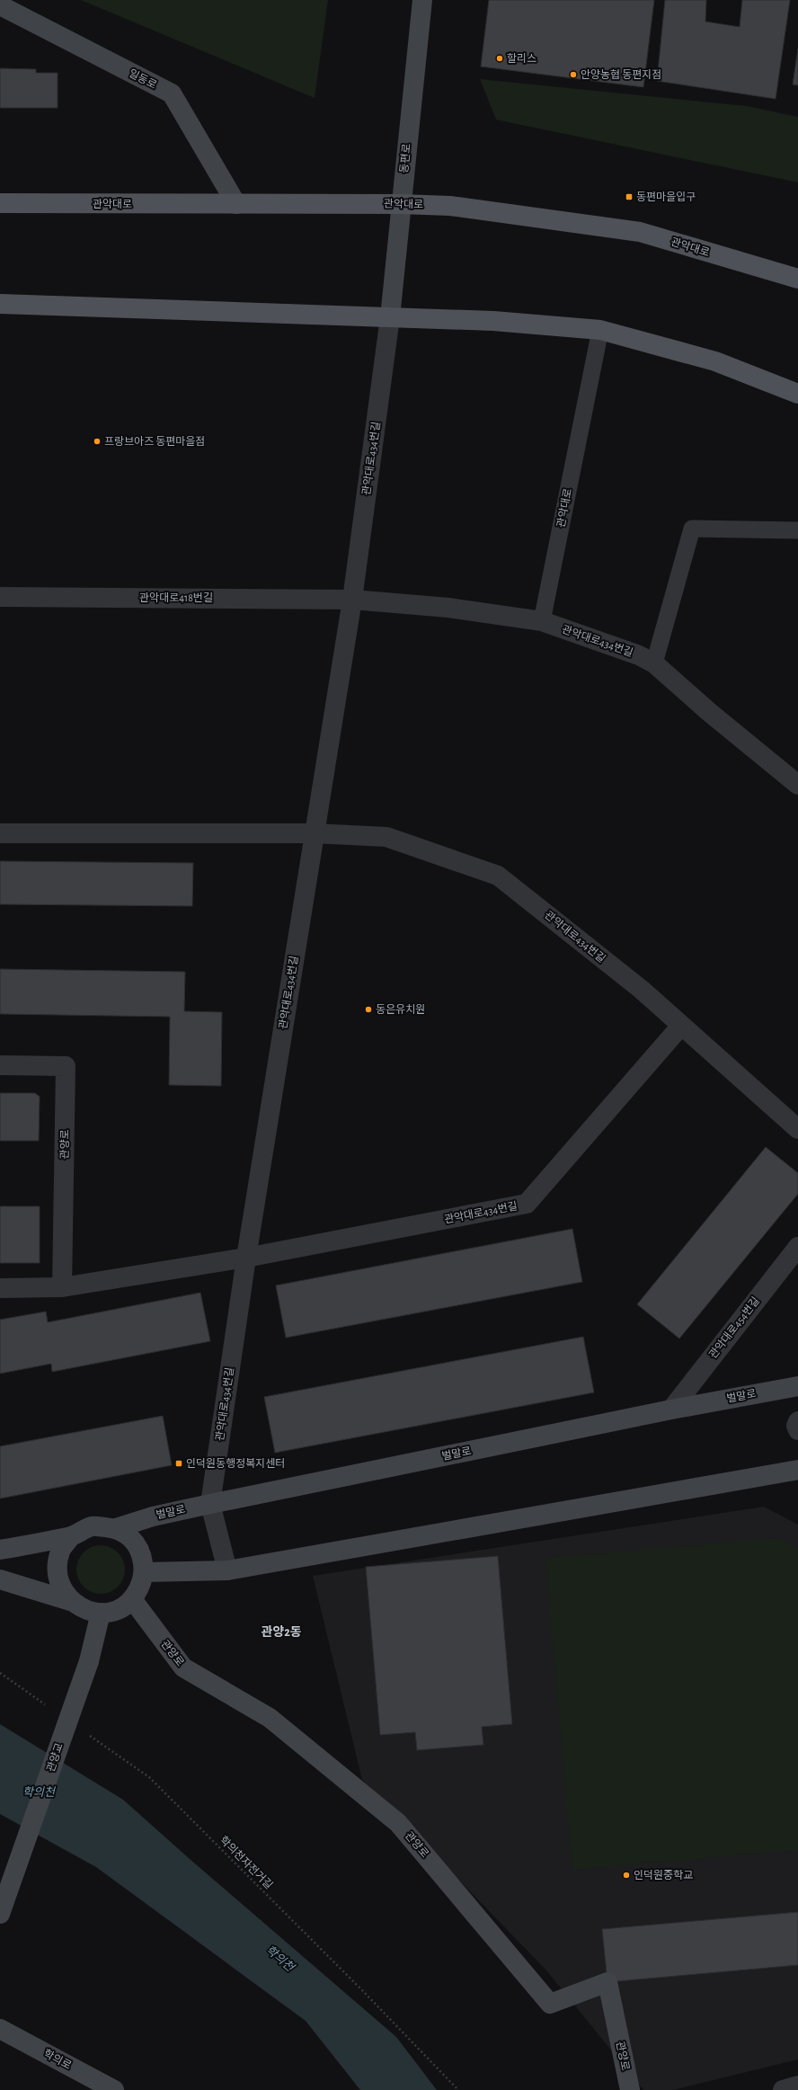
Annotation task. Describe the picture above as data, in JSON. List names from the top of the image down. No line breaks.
{"streets":{"main road":["관악대로"],"street":["일동로","동편로","관악대로434번길","관악대로418번길","관양로","관악대로454번길","벌말로","관양교","학의로"],"path":["학의천자전거길"]},"crossings":[["일동로","관악대로"],["동편로","관악대로"],["동편로","관악대로434번길"],["관악대로","관악대로434번길"],["관악대로434번길","관악대로418번길"],["관악대로434번길","벌말로"],["관양로","벌말로"],["관양로","관양교"],["관악대로454번길","벌말로"],["벌말로","관양교"]],"districts":["관양2동"],"water":["학의천"],"places":{"other":["할리스","안양농협 동편지점","프랑브아즈 동편마을점","동은유치원","인덕원중학교"],"transit":["동편마을입구","인덕원동행정복지센터"]}}
